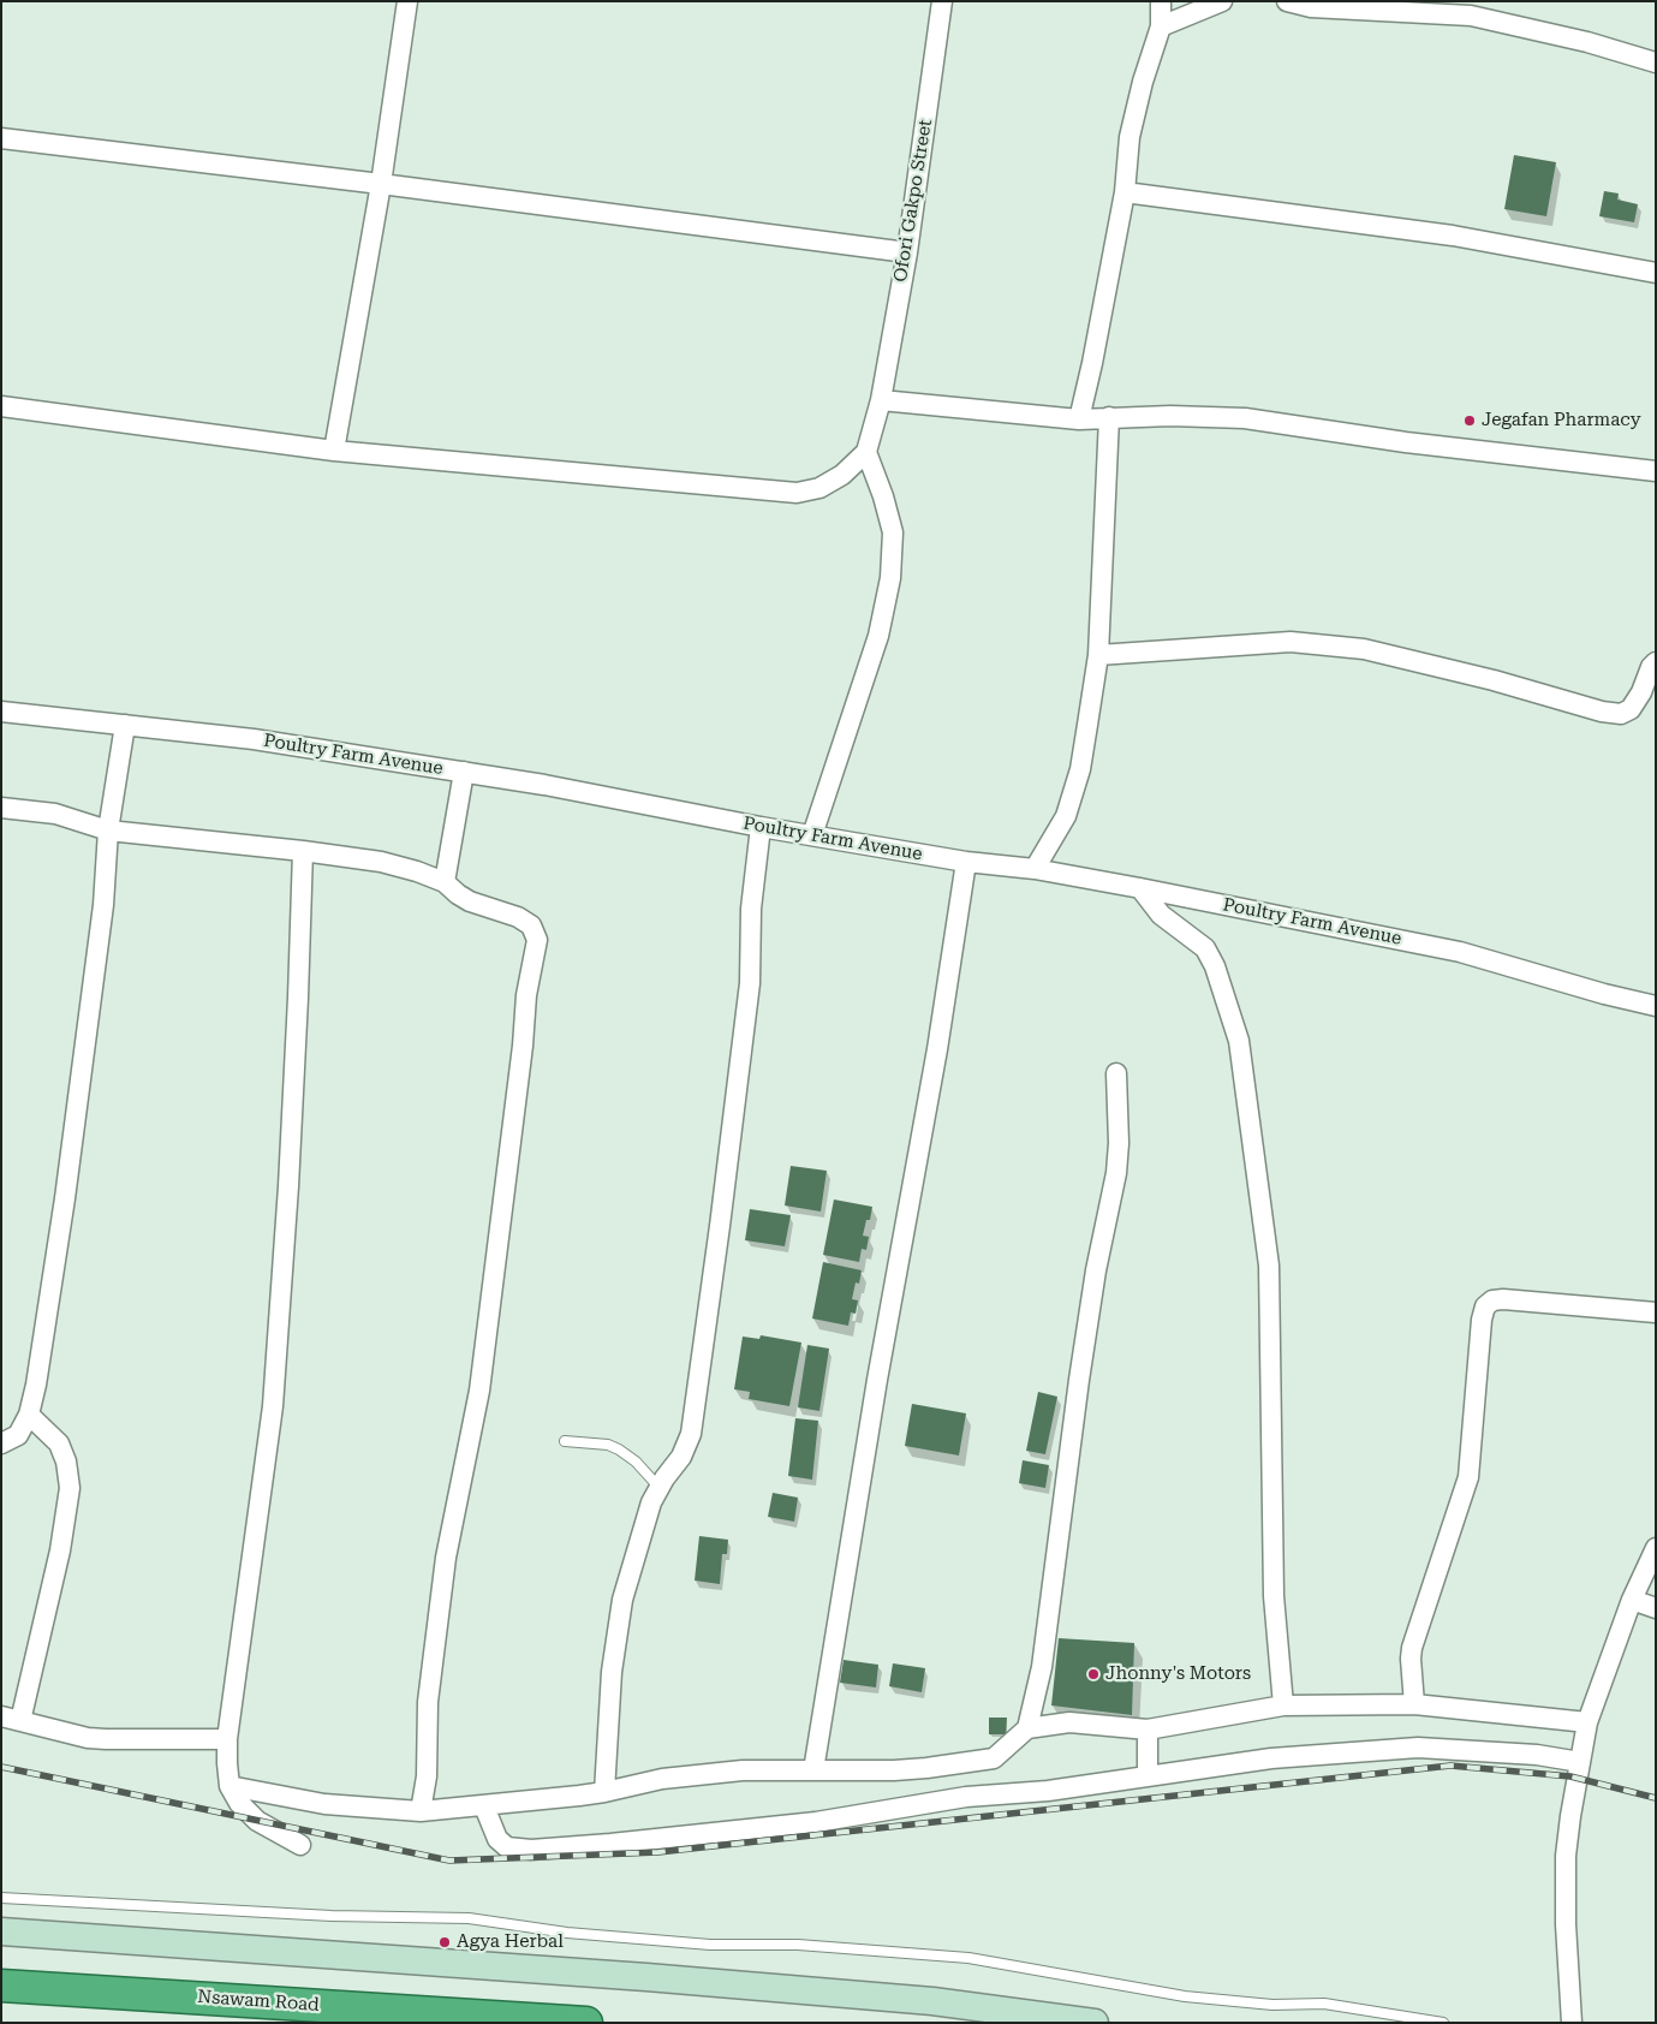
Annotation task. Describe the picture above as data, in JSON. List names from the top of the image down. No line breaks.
{"streets":{"highway":["Nsawam Road"],"street":["Ofori Gakpo Street","Poultry Farm Avenue"]},"places":["Jegafan Pharmacy","Jhonny's Motors","Agya Herbal"]}
